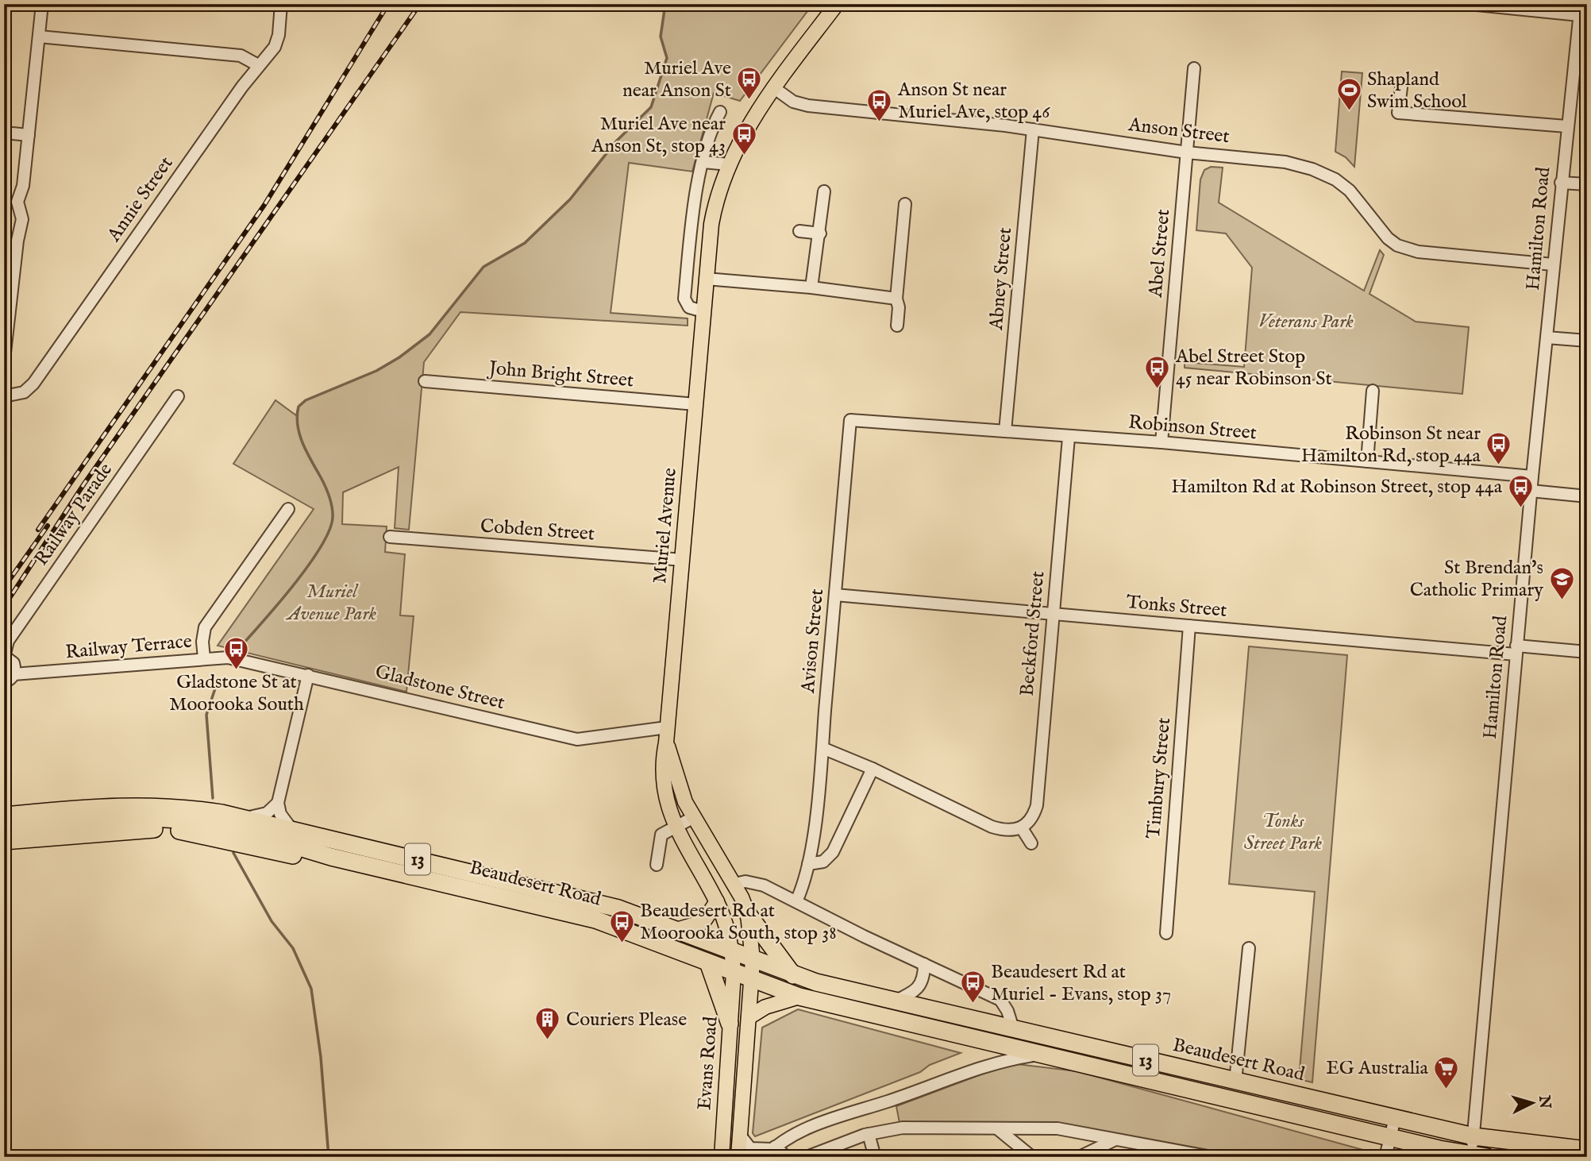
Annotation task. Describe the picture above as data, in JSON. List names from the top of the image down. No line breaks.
{"streets":{"highway":["13","Beaudesert Road"],"main road":["Muriel Avenue","Evans Road"],"street":["Anson Street","Annie Street","Hamilton Road","Abel Street","Abney Street","John Bright Street","Robinson Street","Railway Parade","Cobden Street","Tonks Street","Beckford Street","Avison Street","Railway Terrace","Gladstone Street","Timbury Street"]},"crossings":[["Anson Street","Hamilton Road"],["Anson Street","Abel Street"],["Anson Street","Abney Street"],["Anson Street","Muriel Avenue"],["Hamilton Road","Robinson Street"],["Hamilton Road","Tonks Street"],["Hamilton Road","Beaudesert Road"],["Abel Street","Robinson Street"],["Abney Street","Robinson Street"],["John Bright Street","Muriel Avenue"],["Robinson Street","Beckford Street"],["Robinson Street","Avison Street"],["Muriel Avenue","Cobden Street"],["Muriel Avenue","Gladstone Street"],["Muriel Avenue","Beaudesert Road"],["Muriel Avenue","Evans Road"],["Tonks Street","Beckford Street"],["Tonks Street","Avison Street"],["Tonks Street","Timbury Street"],["Railway Terrace","Gladstone Street"],["Beaudesert Road","Evans Road"]],"parks":["Veterans Park","Muriel Avenue Park","Tonks Street Park"],"places":{"bus stop":["Muriel Ave near Anson St","Anson St near Muriel Ave, stop 46","Muriel Ave near Anson St, stop 43","Abel Street Stop 45 near Robinson St","Robinson St near Hamilton Rd, stop 44a","Hamilton Rd at Robinson Street, stop 44a","Gladstone St at Moorooka South","Beaudesert Rd at Moorooka South, stop 38","Beaudesert Rd at Muriel - Evans, stop 37"],"sports":["Shapland Swim School"],"school or university":["St Brendan's Catholic Primary"],"building":["Couriers Please"],"supermarket":["EG Australia"]},"north":"right"}
